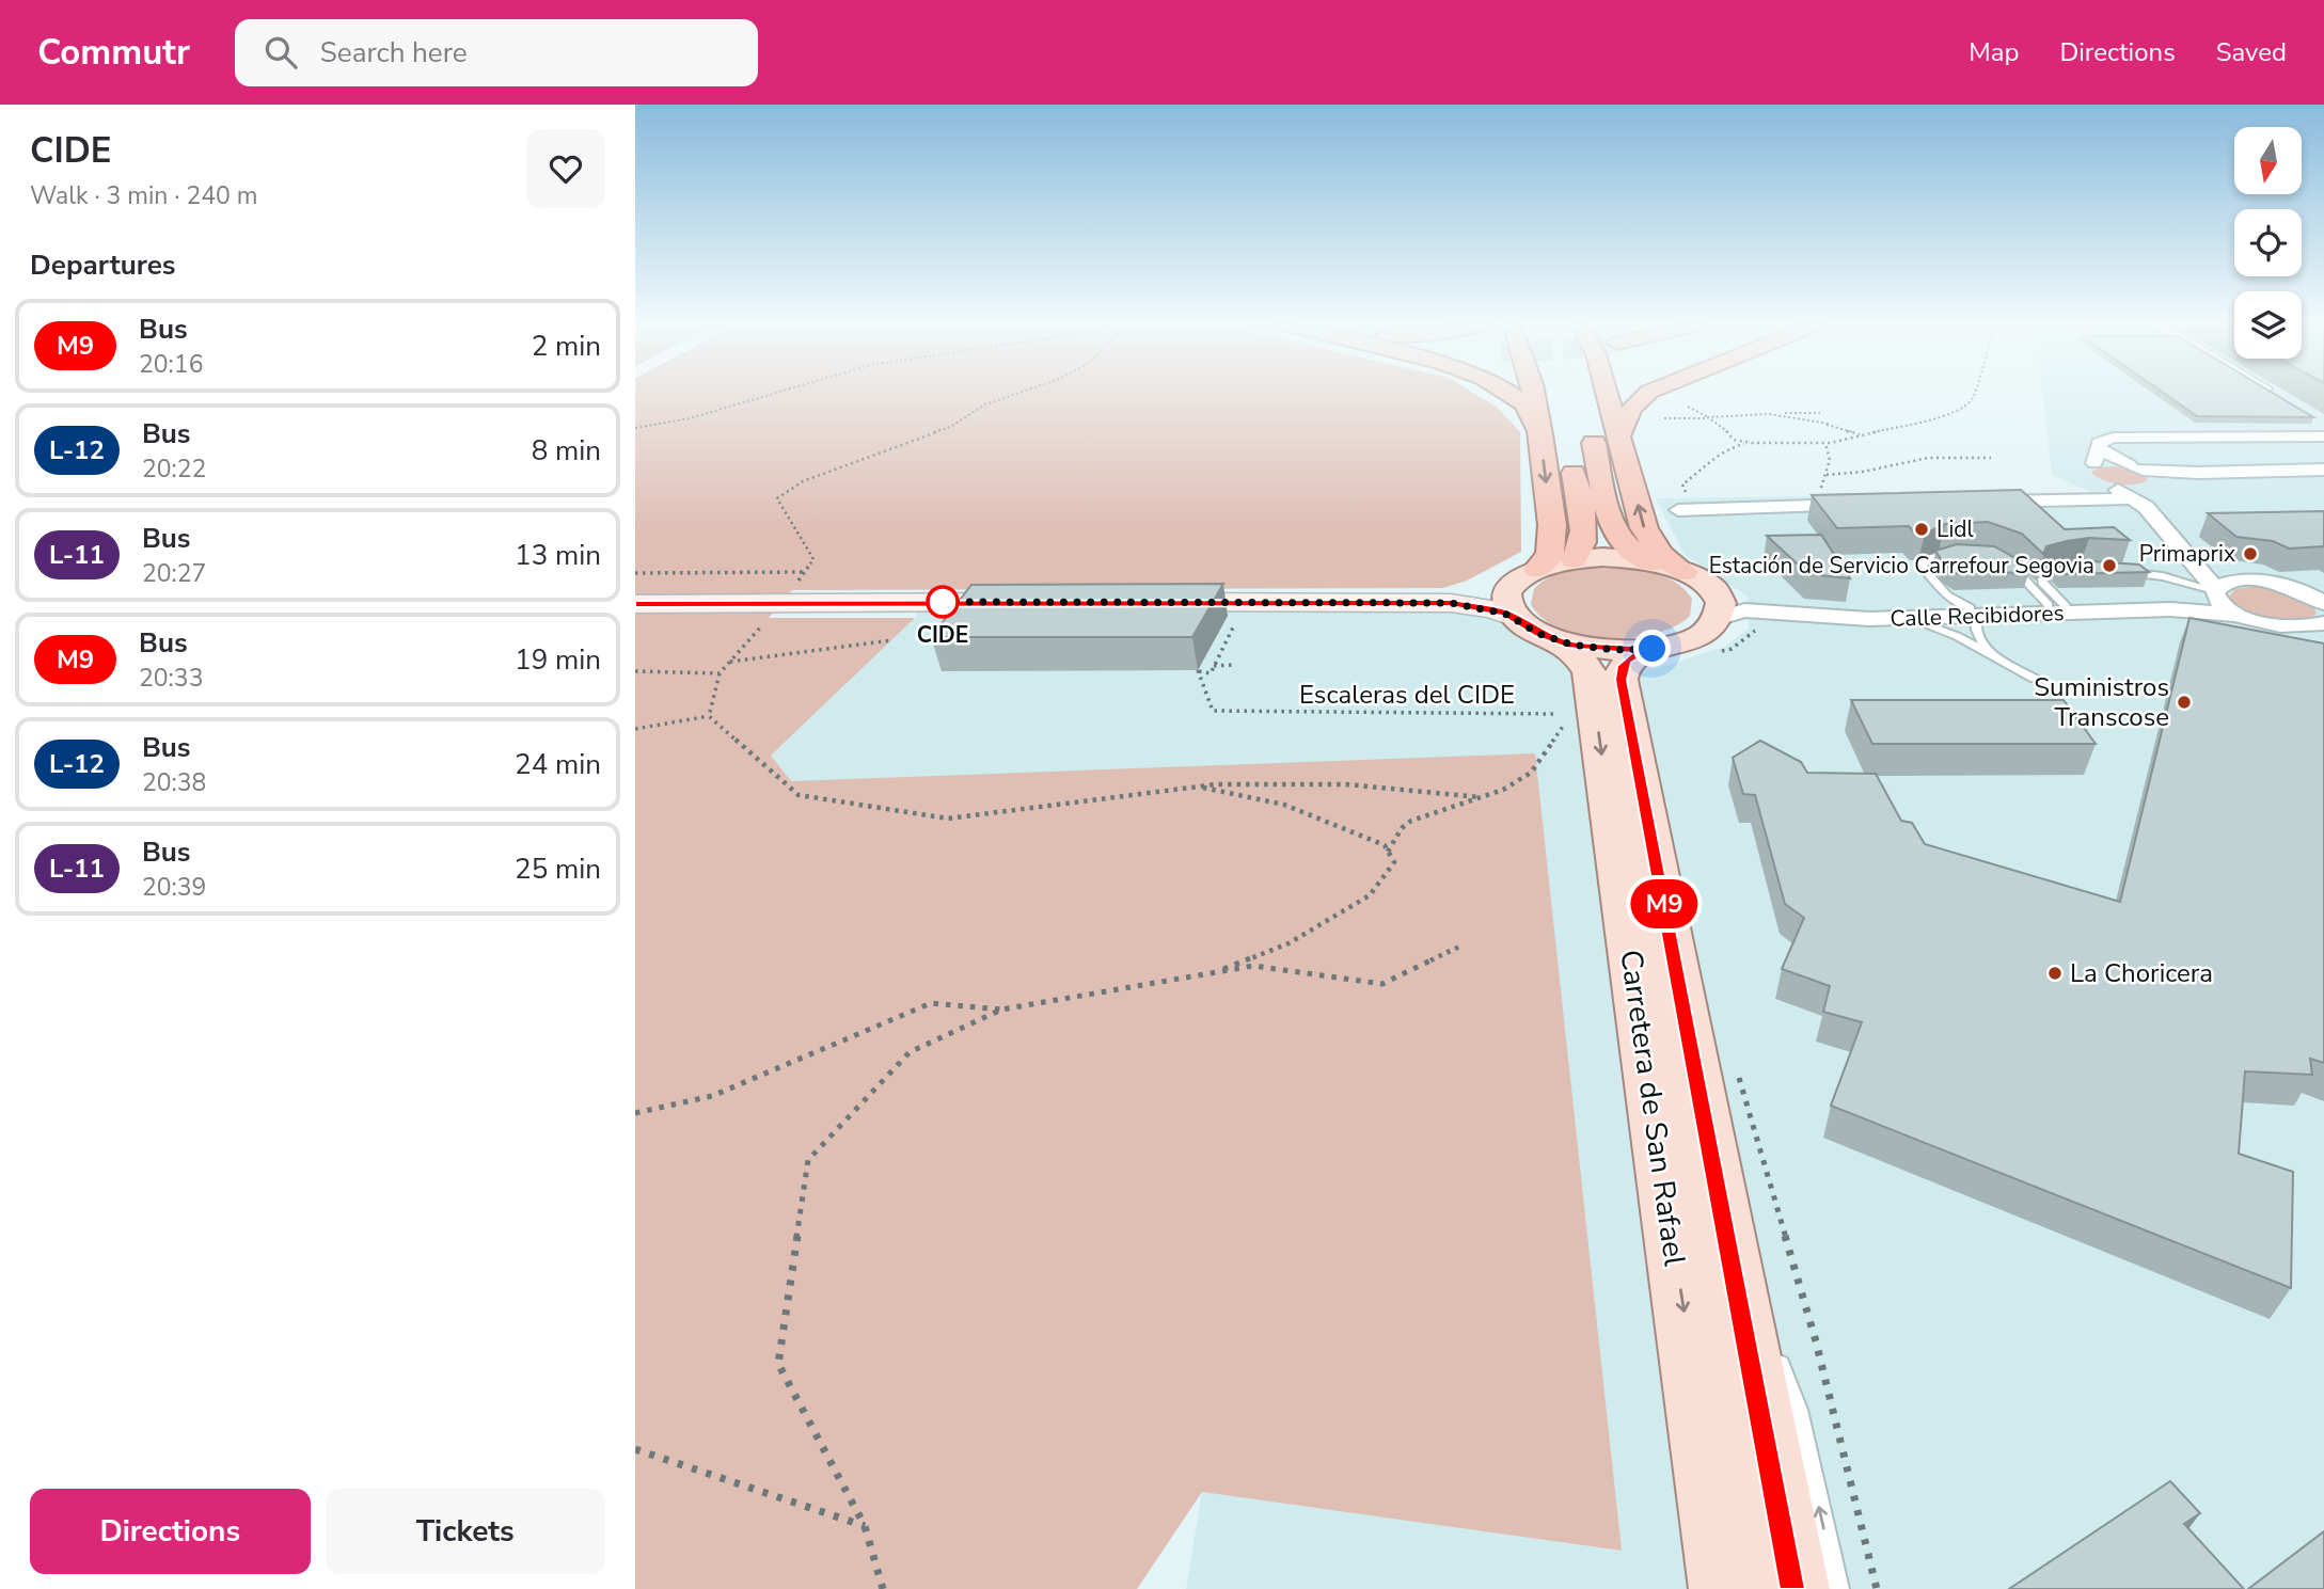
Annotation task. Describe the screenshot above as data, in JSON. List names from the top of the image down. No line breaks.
{"streets":{"main road":["Carretera de San Rafael"],"street":["Calle Recibidores"],"path":["Escaleras del CIDE"]},"places":["Lidl","Primaprix","Estación de Servicio Carrefour Segovia","CIDE","Suministros Transcose","La Choricera"],"lines":["bus line M9"],"north":"bottom","page":{"header":"Commutr","search":"Search here","nav":["Map","Directions","Saved"],"heading":[["CIDE","Walk · 3 min · 240 m"],"Departures"],"on_map":"M9","list":[{"mark":"M9","name":"Bus","note":"20:16","value":"2 min"},{"mark":"L-12","name":"Bus","note":"20:22","value":"8 min"},{"mark":"L-11","name":"Bus","note":"20:27","value":"13 min"},{"mark":"M9","name":"Bus","note":"20:33","value":"19 min"},{"mark":"L-12","name":"Bus","note":"20:38","value":"24 min"},{"mark":"L-11","name":"Bus","note":"20:39","value":"25 min"}],"buttons":["Directions","Tickets"]}}
